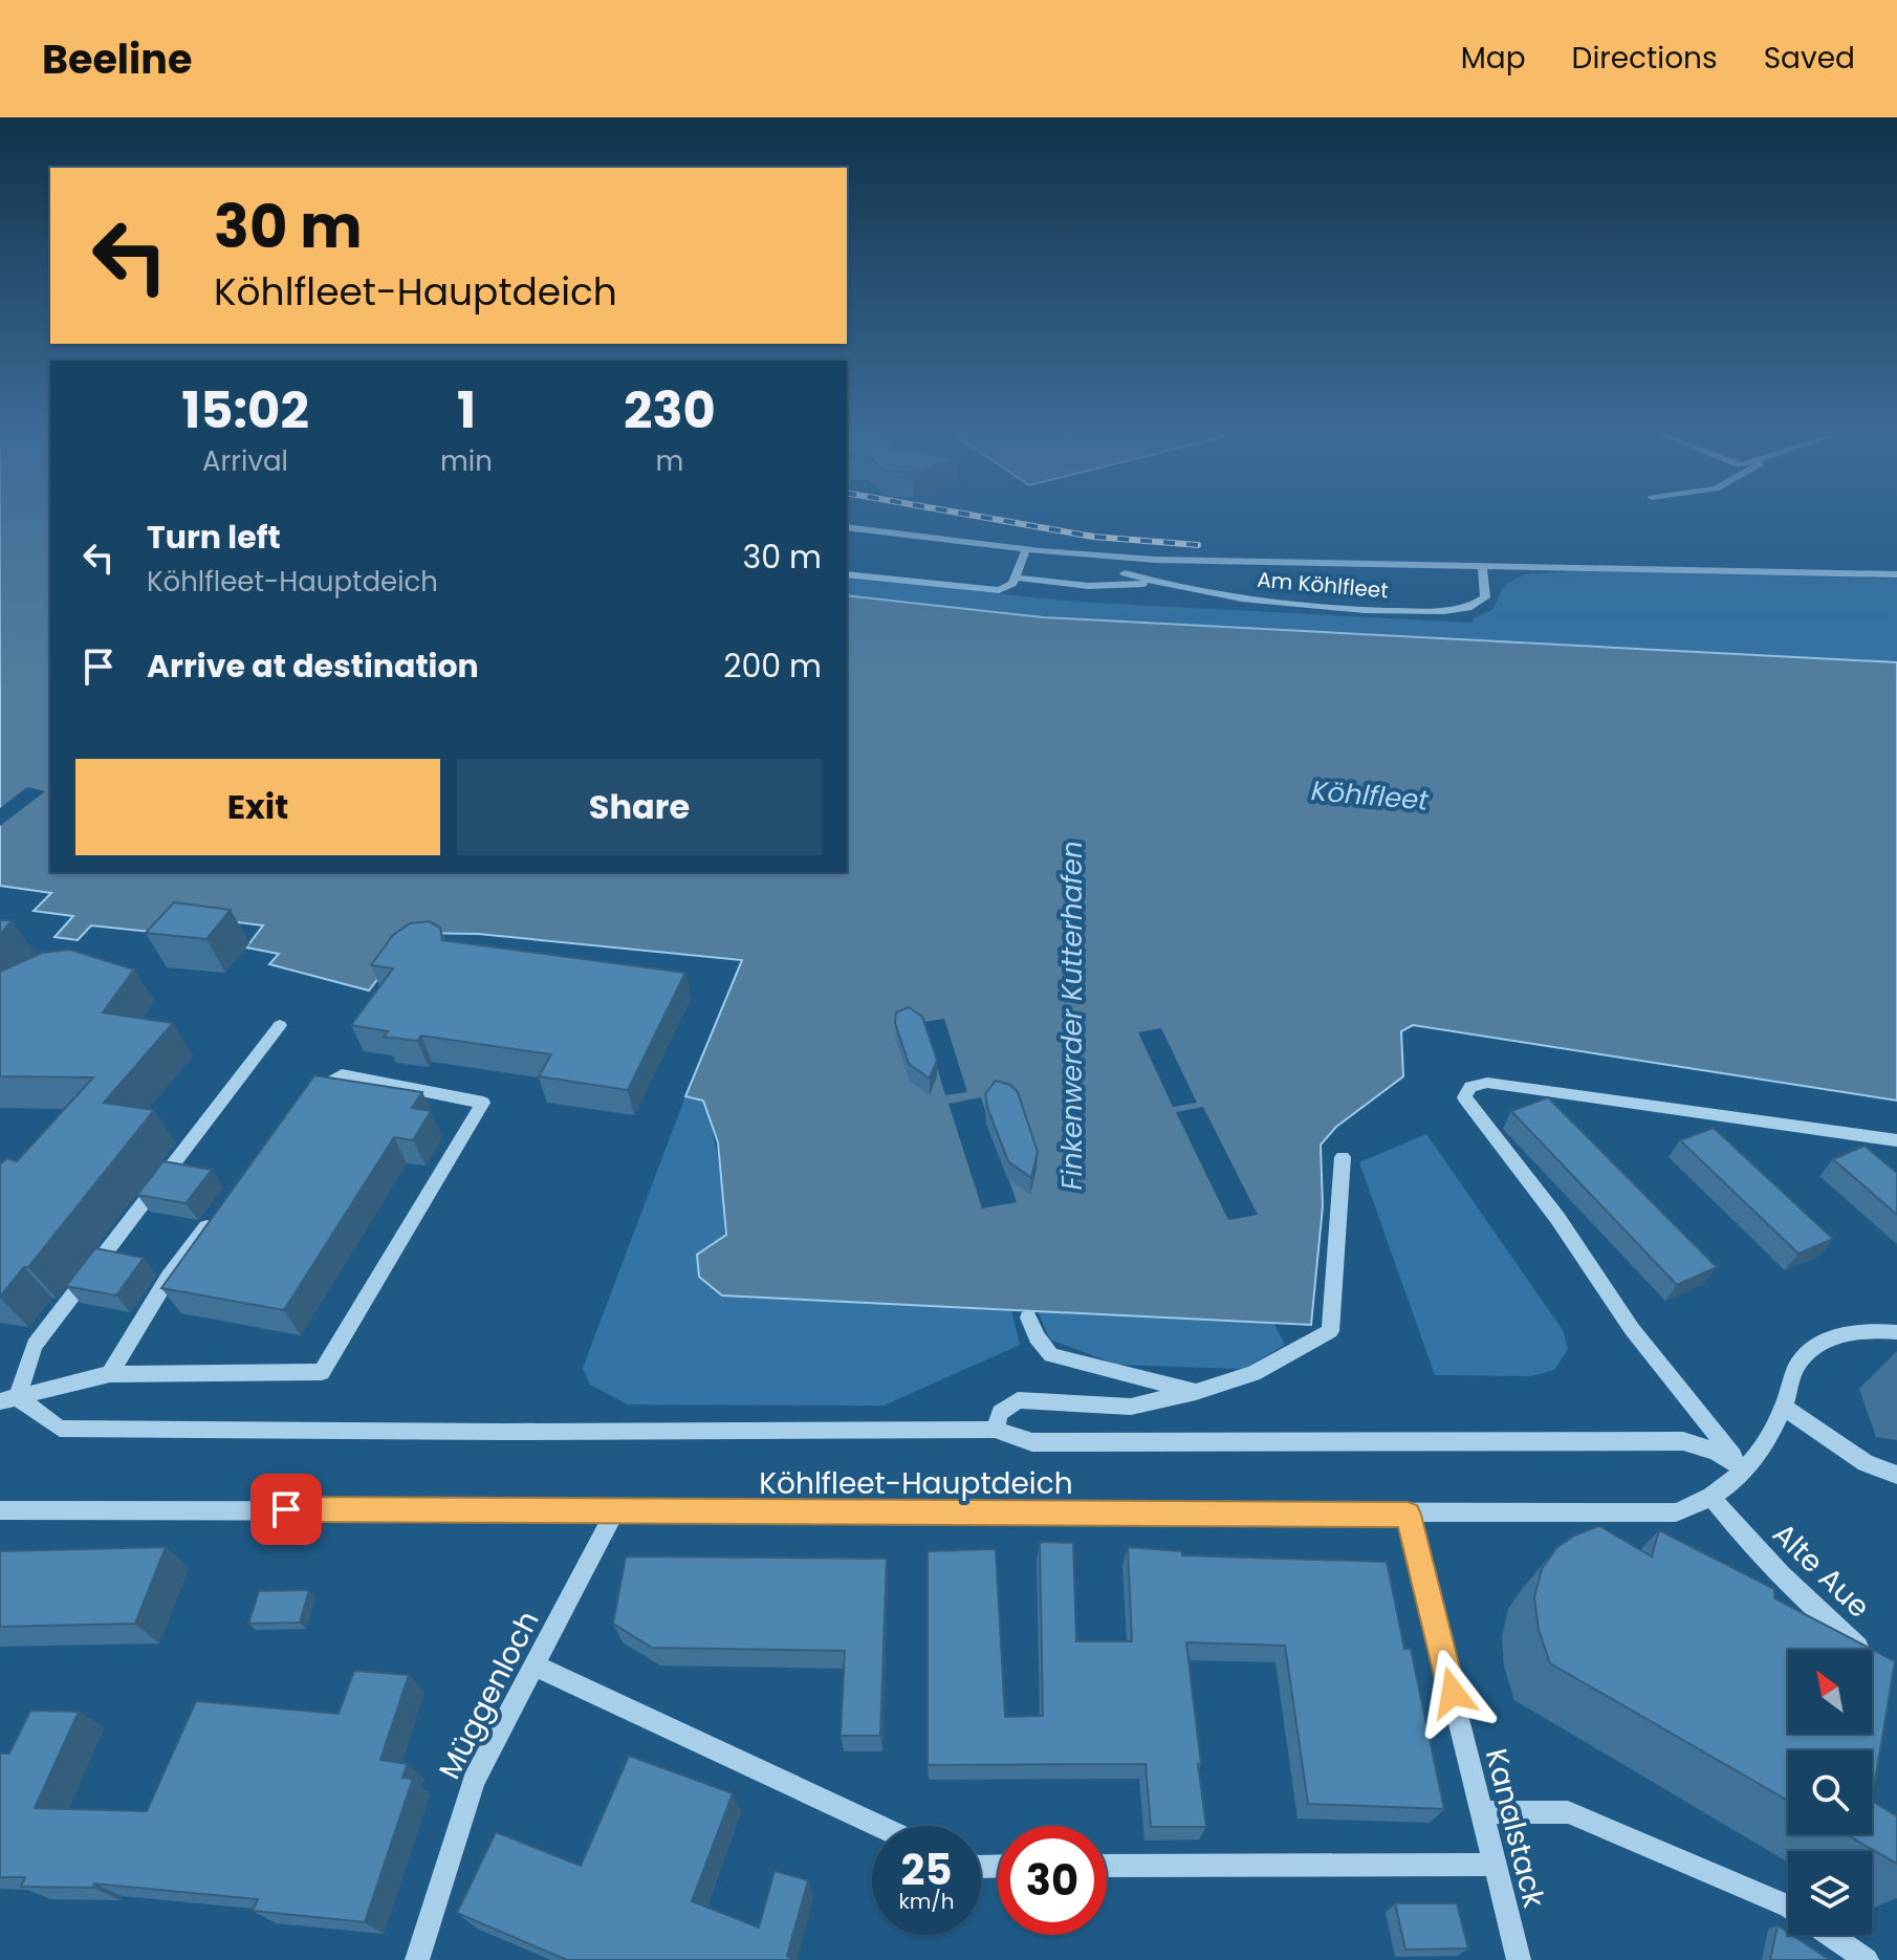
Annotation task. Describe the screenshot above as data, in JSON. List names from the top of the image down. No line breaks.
{"streets":{"street":["Am Köhlfleet","Köhlfleet-Hauptdeich","Alte Aue","Müggenloch","Kanalstack"]},"crossings":[["Köhlfleet-Hauptdeich","Alte Aue"],["Köhlfleet-Hauptdeich","Müggenloch"],["Köhlfleet-Hauptdeich","Kanalstack"]],"water":["Köhlfleet","Finkenwerder Kutterhafen"],"north":"top left","page":{"header":"Beeline","nav":["Map","Directions","Saved"],"turn":["30 m","Köhlfleet-Hauptdeich"],"eta":["15:02","Arrival","1","min","230","m"],"list":[{"name":"Turn left","note":"Köhlfleet-Hauptdeich","value":"30 m"},{"name":"Arrive at destination","value":"200 m"}],"buttons":["Exit","Share"],"speed":"25 km/h","limit":"30"}}
